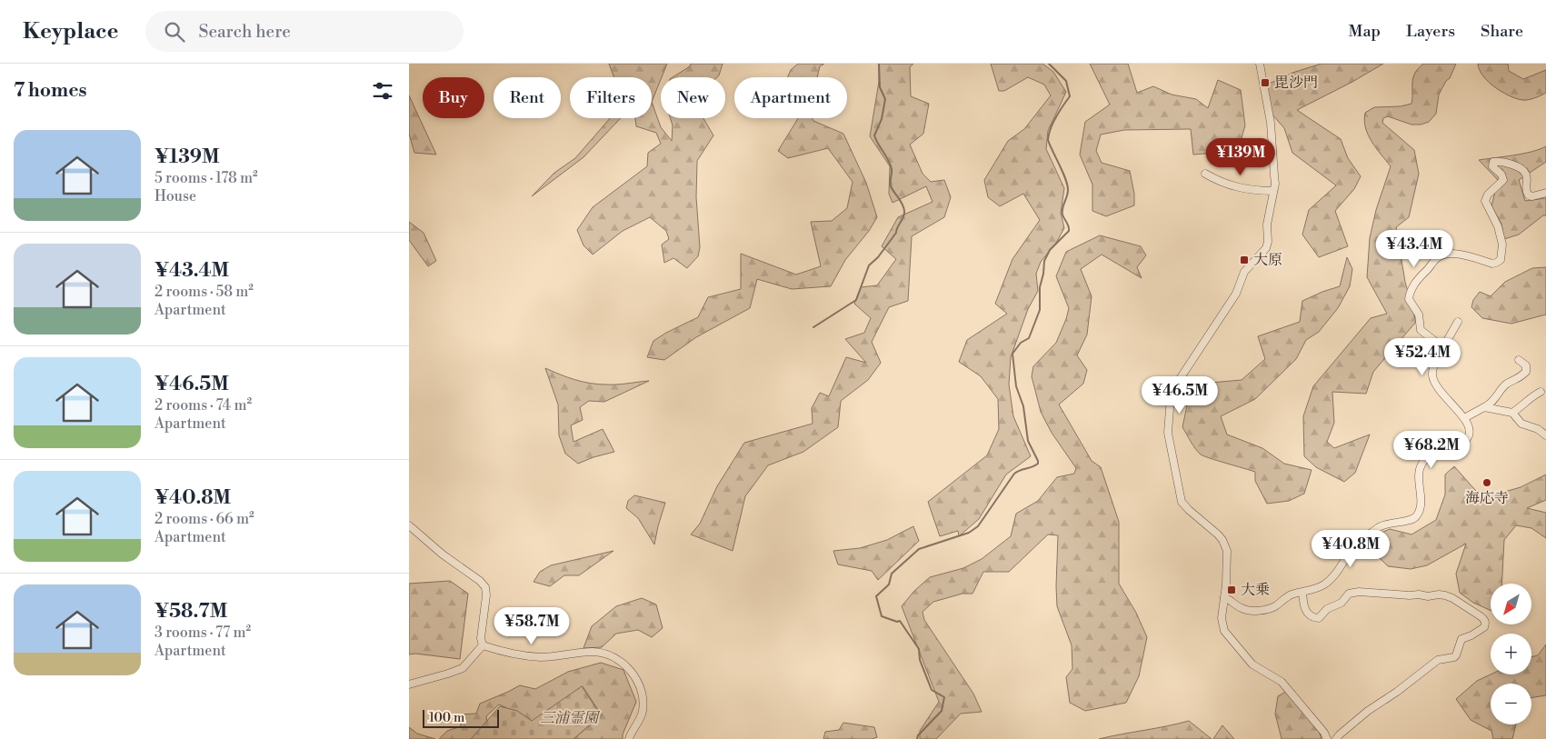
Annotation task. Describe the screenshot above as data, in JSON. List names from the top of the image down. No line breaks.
{"parks":["三浦霊園"],"places":{"transit":["毘沙門","大原","大乗"],"other":["海応寺"]},"scale_bar":"100 m","north":"bottom left","page":{"header":"Keyplace","search":"Search here","nav":["Map","Layers","Share"],"heading":"7 homes","chip":["Buy","Rent","Filters","New","Apartment"],"list":[{"name":"¥139M","note":"5 rooms · 178 m² · House"},{"name":"¥43.4M","note":"2 rooms · 58 m² · Apartment"},{"name":"¥46.5M","note":"2 rooms · 74 m² · Apartment"},{"name":"¥40.8M","note":"2 rooms · 66 m² · Apartment"},{"name":"¥58.7M","note":"3 rooms · 77 m² · Apartment"}],"price":["¥139M","¥43.4M","¥52.4M","¥46.5M","¥68.2M","¥40.8M","¥58.7M"],"map_buttons":["+","−"],"scale":"100 m"}}
